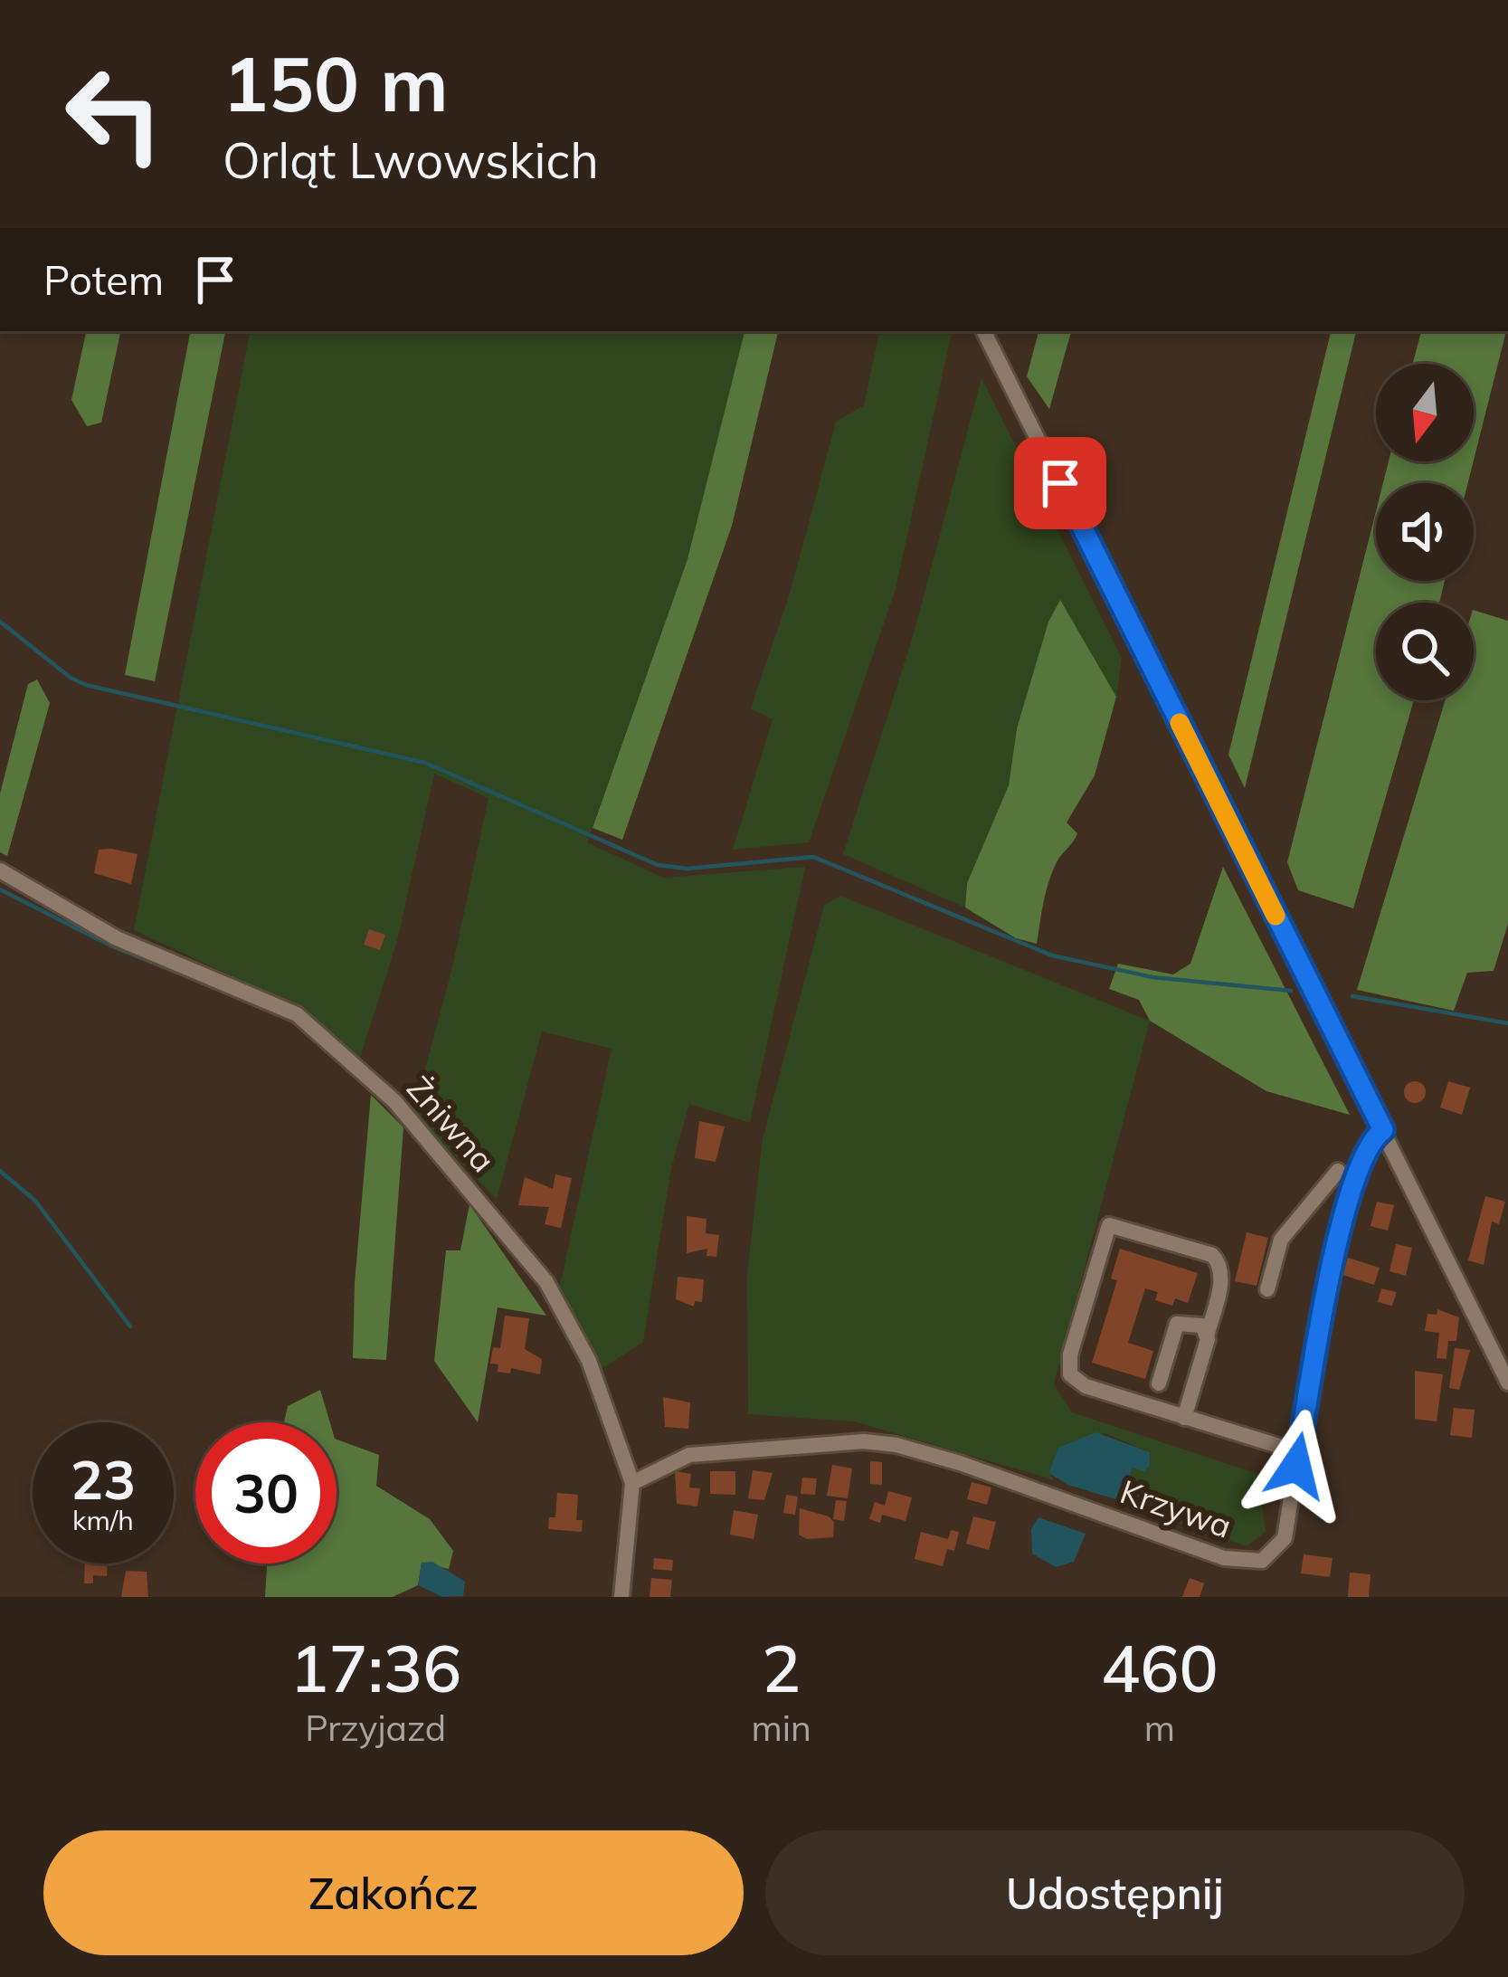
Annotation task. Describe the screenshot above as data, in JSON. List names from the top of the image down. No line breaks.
{"streets":{"street":["Żniwna","Krzywa"]},"crossings":[["Żniwna","Krzywa"]],"north":"bottom","page":{"turn":["150 m","Orląt Lwowskich"],"then":"Potem","speed":"23 km/h","limit":"30","eta":["17:36","Przyjazd","2","min","460","m"],"buttons":["Zakończ","Udostępnij"]}}
